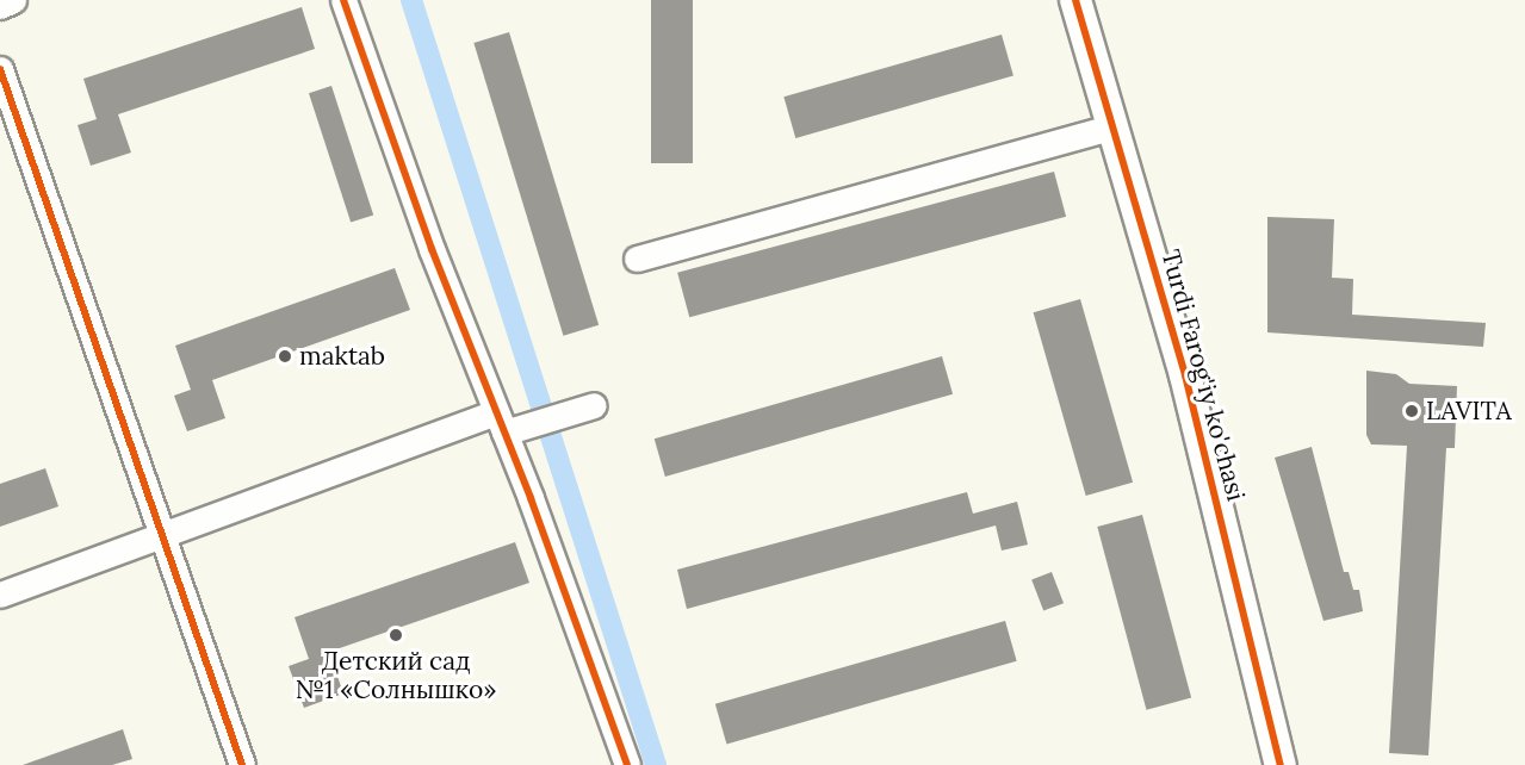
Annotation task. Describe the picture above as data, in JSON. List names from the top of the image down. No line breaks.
{"streets":{"street":["Turdi Farog'iy ko'chasi"]},"places":["maktab","LAVITA","Детский сад №1 «Солнышко»"]}
